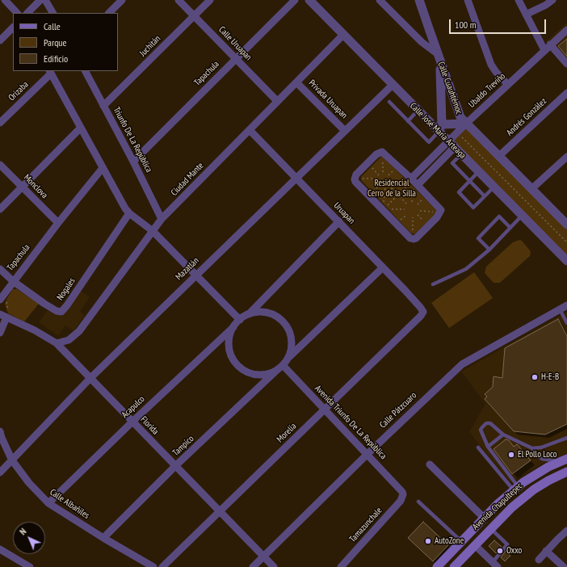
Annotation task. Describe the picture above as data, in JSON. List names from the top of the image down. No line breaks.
{"streets":{"main road":["Avenida Chapultepec"],"street":["Calle Uruapan","Juchitán","Tapachula","Calle Cuauhtémoc","Ubaldo Treviño","Orizaba","Privada Uruapan","Andrés González","Calle José María Arteaga","Triunfo De La República","Ciudad Mante","Monclova","Uruapan","Mazatlán","Nogales","Acapulco","Calle Pátzcuaro","Avenida Triunfo De La República","Florida","Morelia","Tampico","Calle Albañiles","Tamazunchale"]},"crossings":[["Calle Uruapan","Juchitán"],["Calle Uruapan","Tapachula"],["Calle Uruapan","Ciudad Mante"],["Juchitán","Triunfo De La República"],["Tapachula","Triunfo De La República"],["Tapachula","Monclova"],["Tapachula","Nogales"],["Calle Cuauhtémoc","Ubaldo Treviño"],["Calle Cuauhtémoc","Andrés González"],["Ubaldo Treviño","Calle José María Arteaga"],["Privada Uruapan","Ciudad Mante"],["Privada Uruapan","Mazatlán"],["Calle José María Arteaga","Ciudad Mante"],["Calle José María Arteaga","Mazatlán"],["Triunfo De La República","Ciudad Mante"],["Ciudad Mante","Uruapan"],["Ciudad Mante","Florida"],["Uruapan","Mazatlán"],["Uruapan","Morelia"],["Mazatlán","Florida"],["Mazatlán","Calle Albañiles"],["Acapulco","Avenida Triunfo De La República"],["Acapulco","Florida"],["Acapulco","Tampico"],["Acapulco","Calle Albañiles"],["Calle Pátzcuaro","Avenida Triunfo De La República"],["Calle Pátzcuaro","Florida"],["Avenida Triunfo De La República","Morelia"],["Avenida Triunfo De La República","Tampico"],["Avenida Triunfo De La República","Tamazunchale"],["Florida","Morelia"],["Florida","Tampico"],["Tampico","Calle Albañiles"]],"parks":["Residencial Cerro de la Silla"],"places":["H-E-B","El Pollo Loco","AutoZone","Oxxo"],"legend":["Calle","Parque","Edificio"],"scale_bar":"100 m","north":"top left"}
